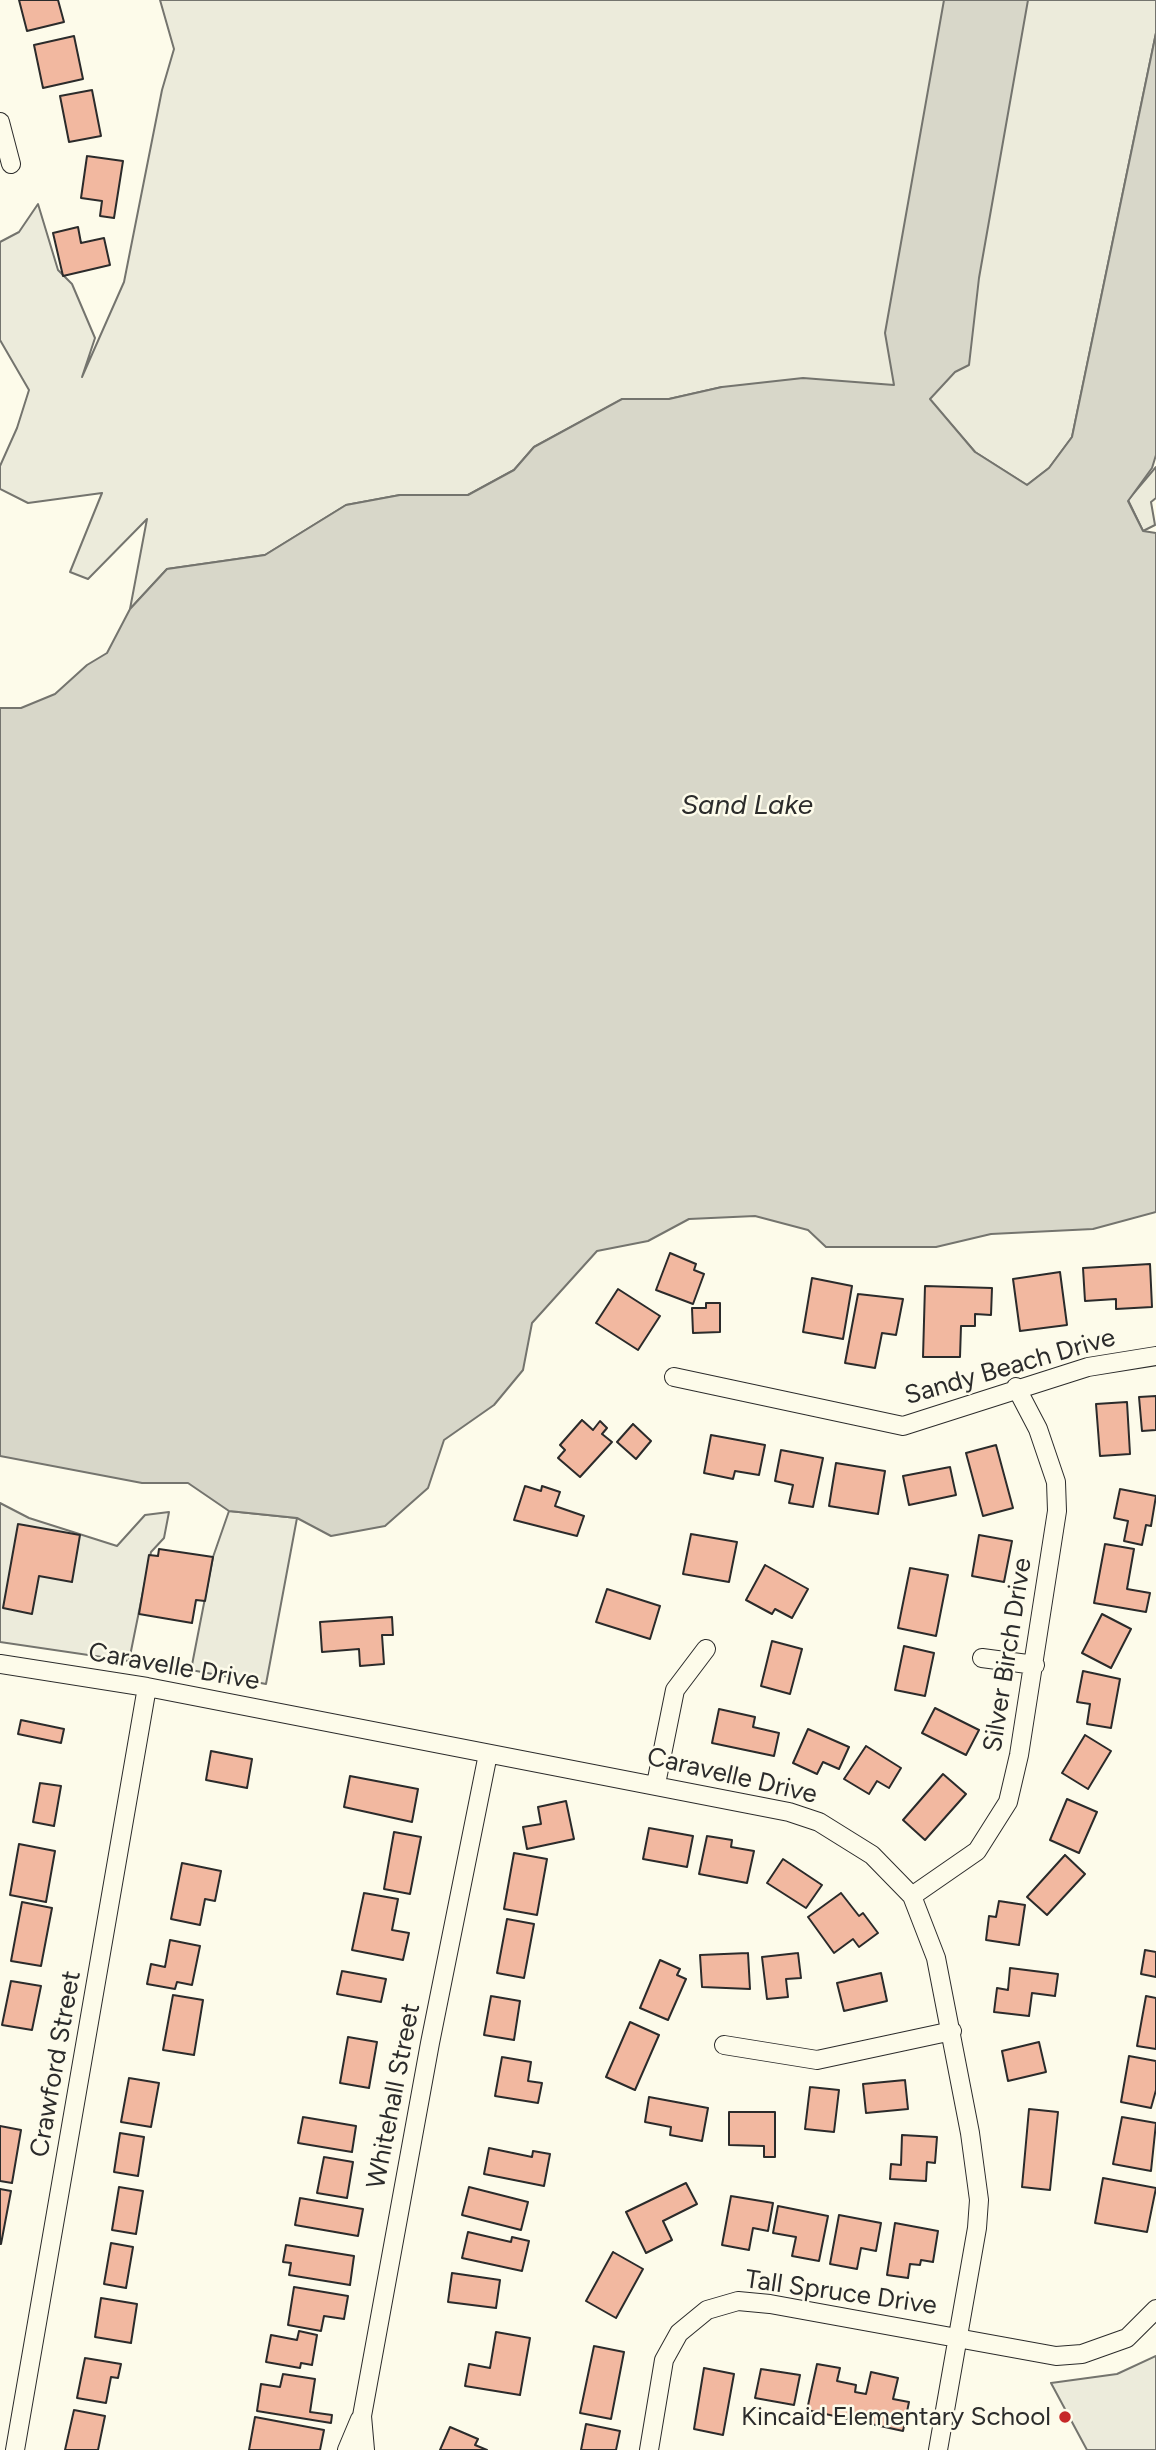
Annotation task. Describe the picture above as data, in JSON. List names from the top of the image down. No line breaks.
{"streets":{"street":["Sandy Beach Drive","Silver Birch Drive","Caravelle Drive","Crawford Street","Whitehall Street","Tall Spruce Drive"]},"crossings":[["Sandy Beach Drive","Silver Birch Drive"],["Silver Birch Drive","Caravelle Drive"],["Caravelle Drive","Crawford Street"],["Caravelle Drive","Whitehall Street"],["Caravelle Drive","Tall Spruce Drive"]],"water":["Sand Lake"],"places":["Kincaid Elementary School"]}
